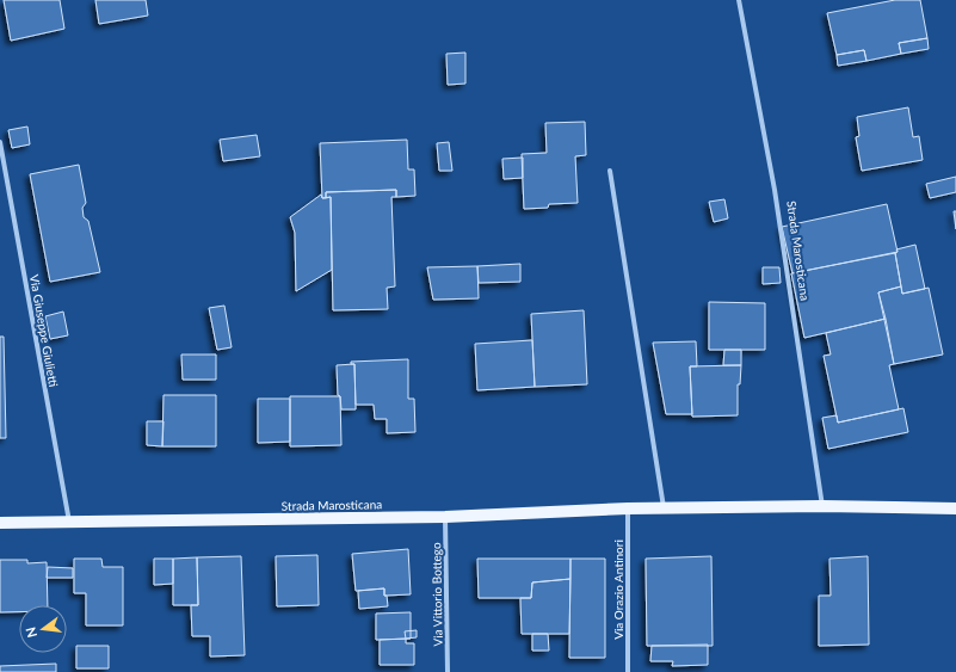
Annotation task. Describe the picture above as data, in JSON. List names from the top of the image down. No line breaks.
{"streets":{"main road":["Strada Marosticana"],"street":["Via Giuseppe Giulietti","Via Orazio Antinori","Via Vittorio Bottego"]},"crossings":[["Strada Marosticana","Via Giuseppe Giulietti"],["Strada Marosticana","Via Orazio Antinori"],["Strada Marosticana","Via Vittorio Bottego"]],"north":"left"}
